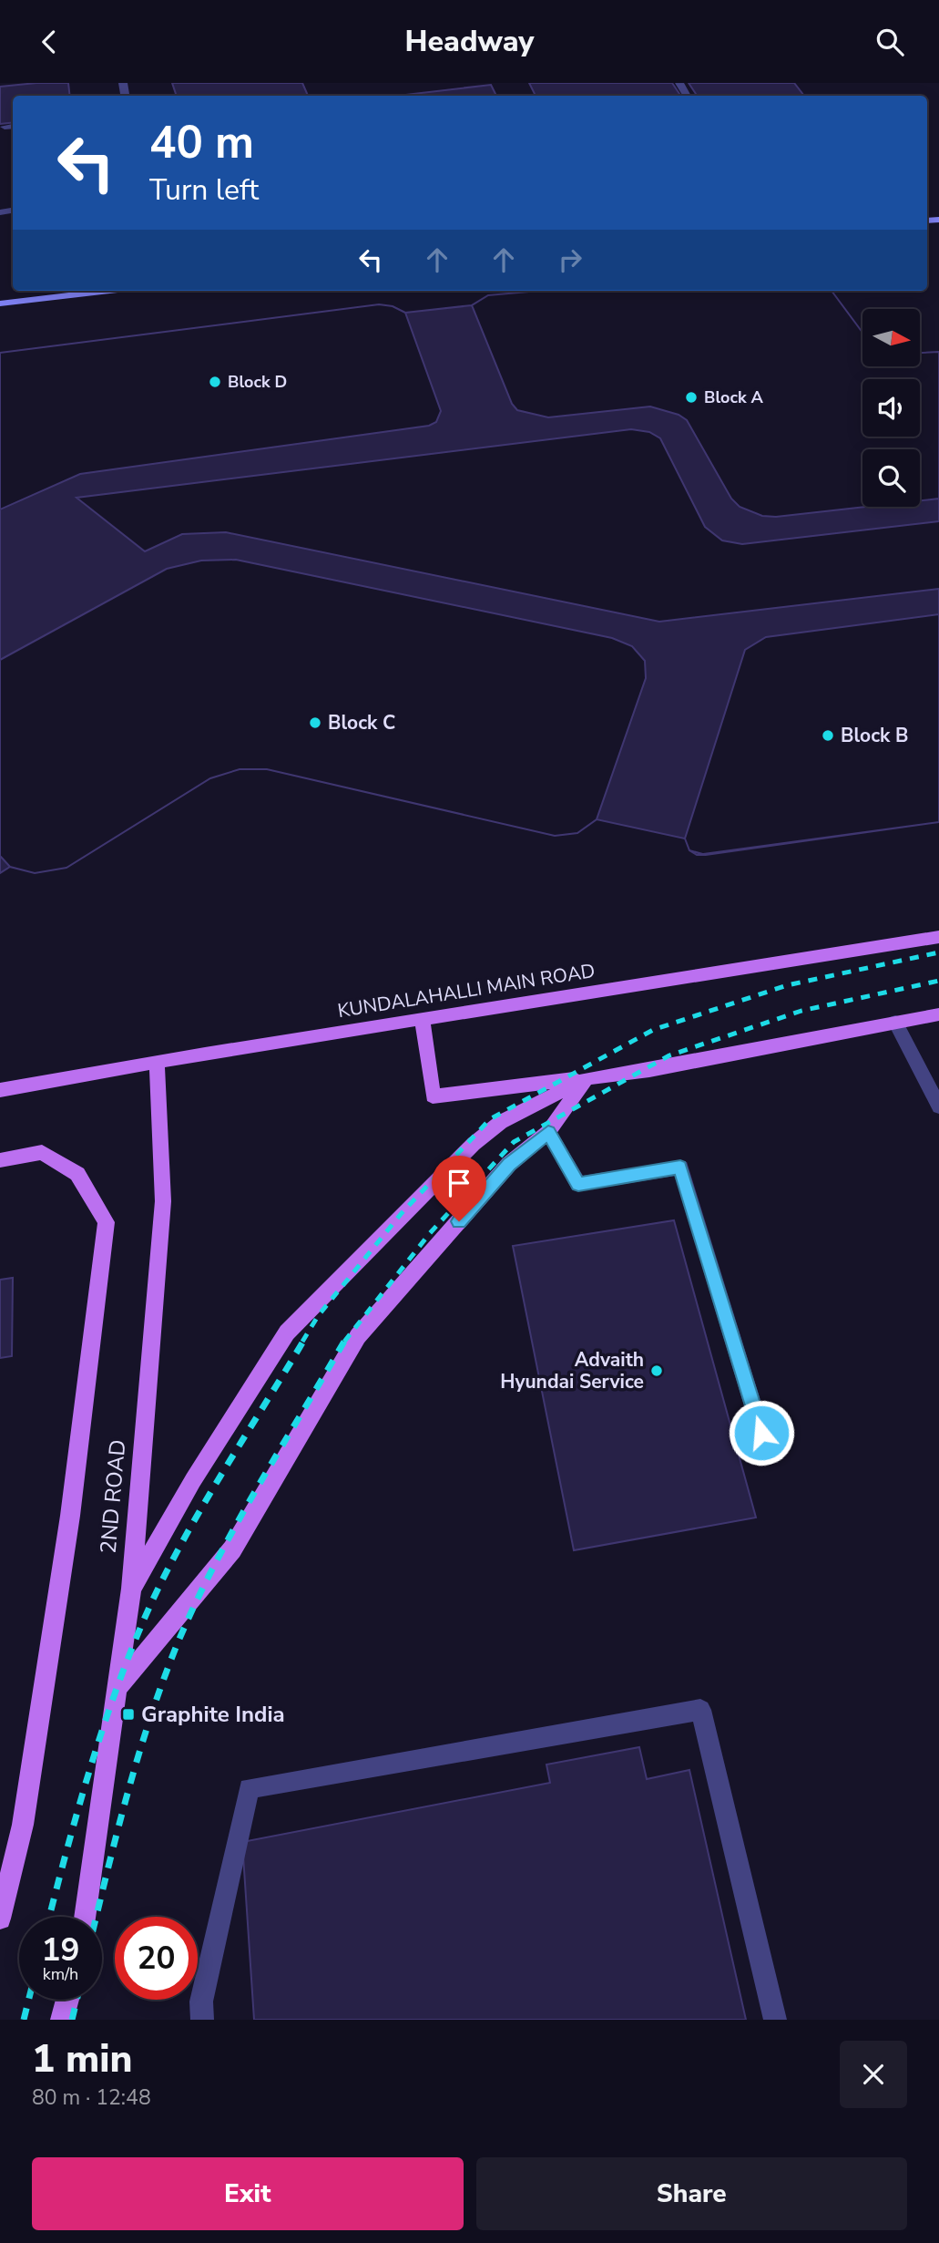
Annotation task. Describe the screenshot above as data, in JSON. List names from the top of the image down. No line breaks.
{"streets":{"main road":["KUNDALAHALLI MAIN ROAD","2ND ROAD"]},"crossings":[["KUNDALAHALLI MAIN ROAD","2ND ROAD"]],"places":{"other":["Block D","Block A","Block C","Block B","Advaith Hyundai Service"],"transit":["Graphite India"]},"north":"right","page":{"header":"Headway","turn":["40 m","Turn left"],"speed":"19 km/h","limit":"20","heading":["1 min","80 m · 12:48"],"buttons":["Exit","Share"]}}
